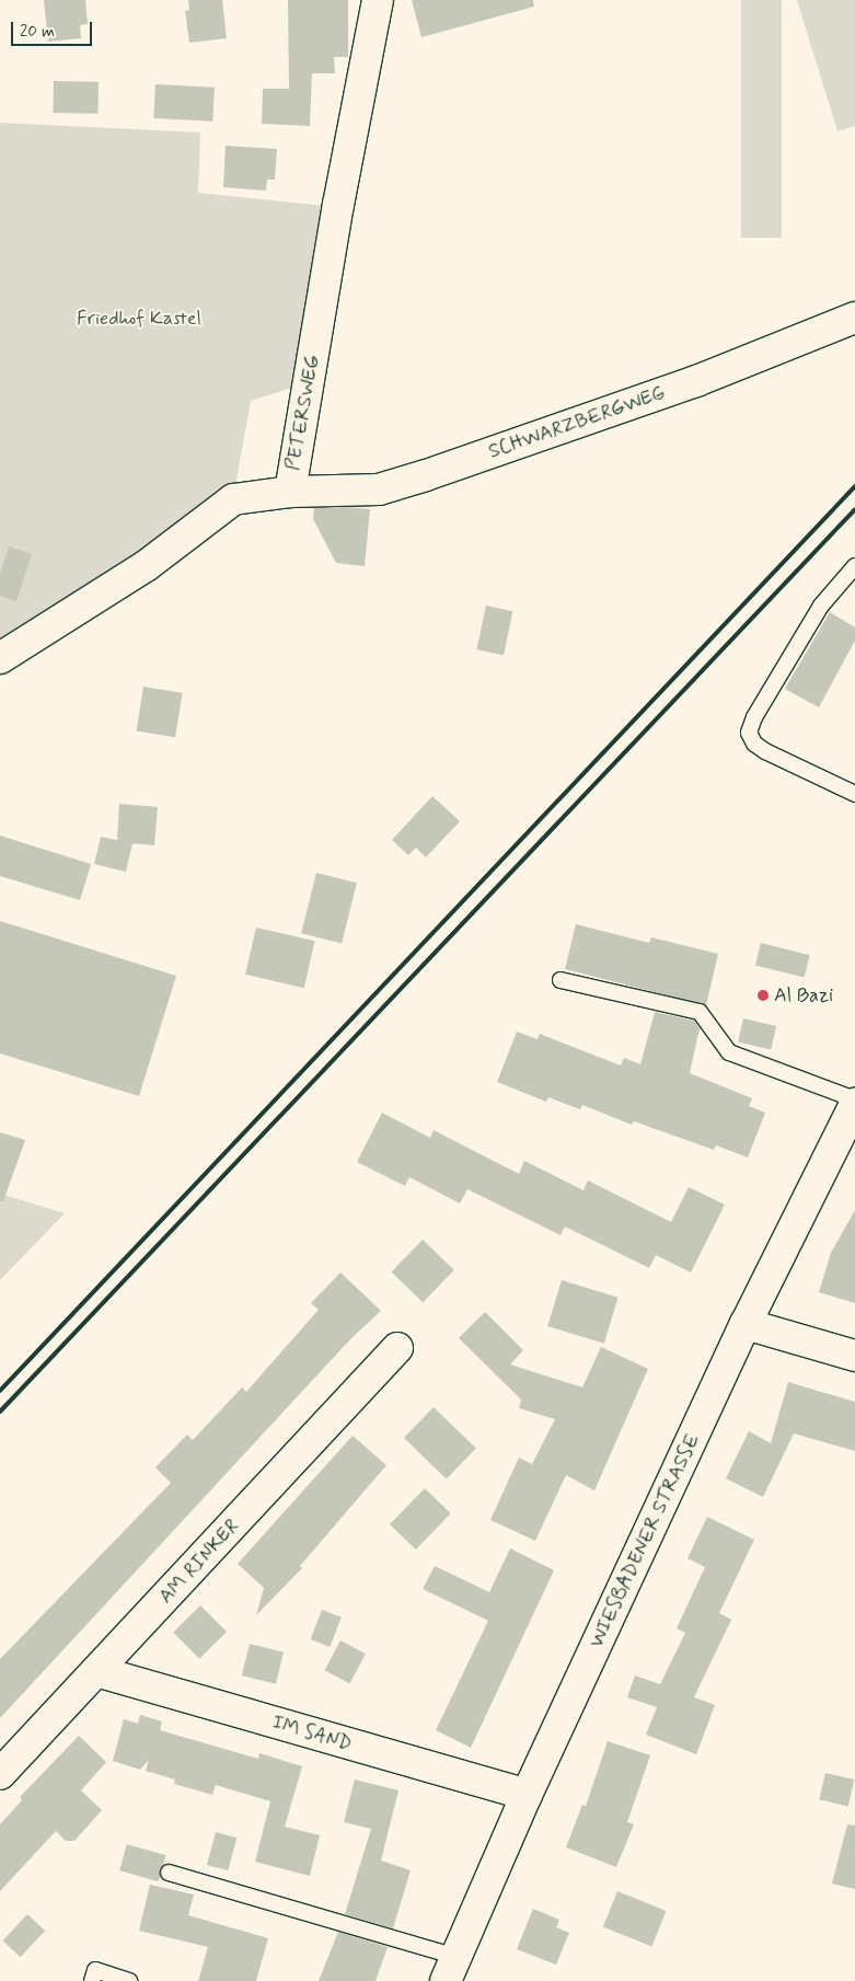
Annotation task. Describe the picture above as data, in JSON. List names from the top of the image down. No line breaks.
{"streets":{"street":["PETERSWEG","SCHWARZBERGWEG","WIESBADENER STRASSE","AM RINKER","IM SAND"]},"crossings":[["PETERSWEG","SCHWARZBERGWEG"],["WIESBADENER STRASSE","IM SAND"],["AM RINKER","IM SAND"]],"parks":["Friedhof Kastel"],"places":["Al Bazi"],"scale_bar":"20 m"}
